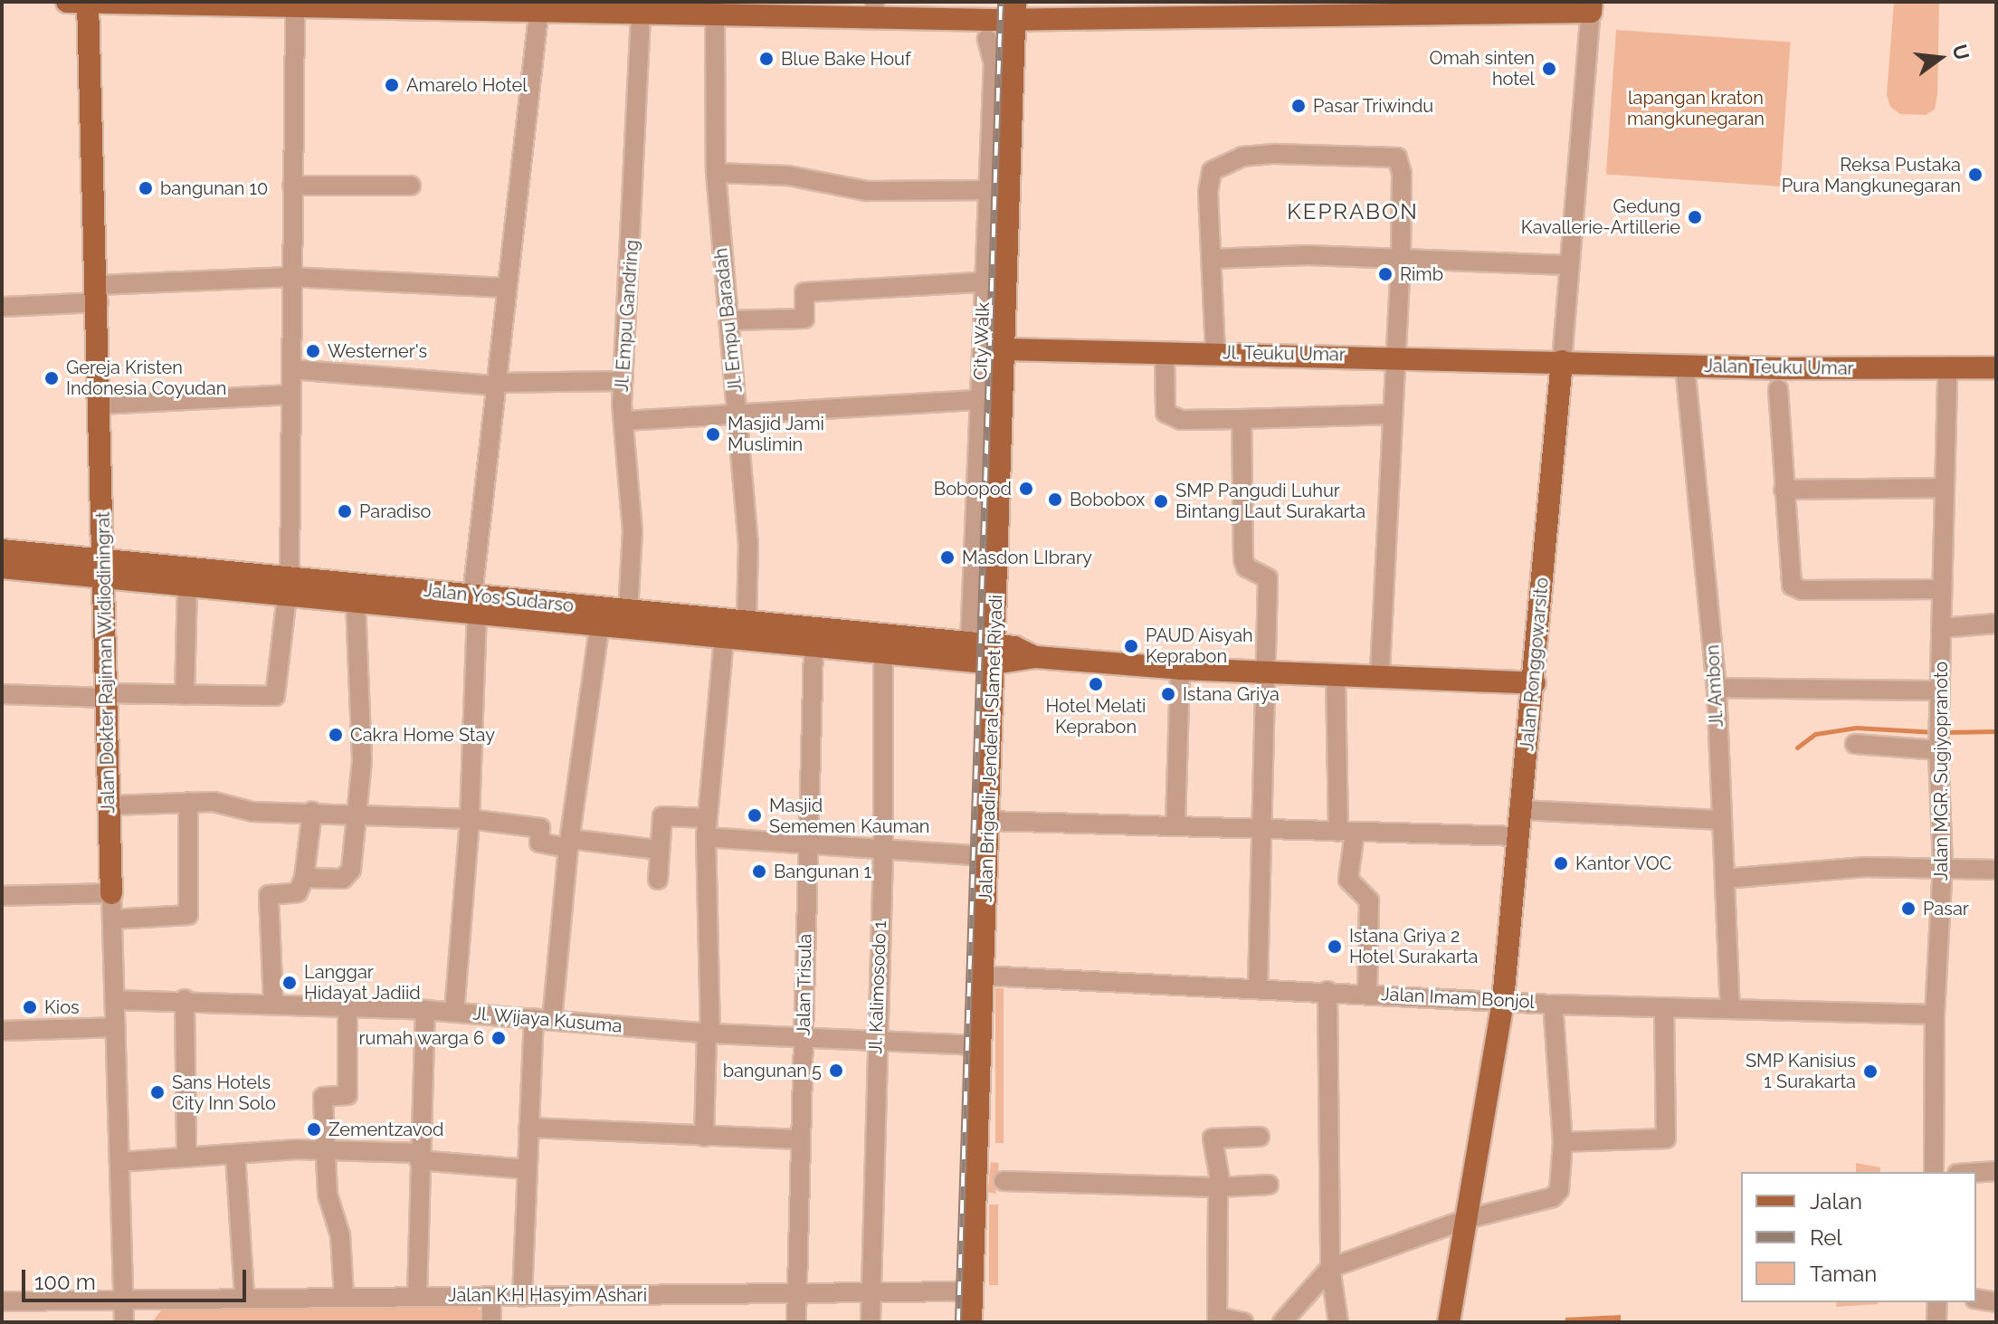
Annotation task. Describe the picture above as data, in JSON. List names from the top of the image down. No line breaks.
{"streets":{"main road":["Jl. Teuku Umar","Jalan Teuku Umar","Jalan Yos Sudarso","Jalan Dokter Rajiman Widiodiningrat","Jalan Ronggowarsito","Jalan Brigadir Jenderal Slamet Riyadi"],"street":["Jl. Empu Gandring","Jl. Empu Baradah","City Walk","Jl. Ambon","Jalan MGR. Sugiyopranoto","Jalan Trisula","Jl. Kalimosodo 1","Jalan Imam Bonjol","Jl. Wijaya Kusuma","Jalan K.H Hasyim Ashari"]},"crossings":[["Jl. Empu Gandring","Jalan Yos Sudarso"],["Jl. Empu Baradah","Jalan Yos Sudarso"],["City Walk","Jalan Yos Sudarso"],["Jl. Teuku Umar","Jalan Teuku Umar"],["Jl. Teuku Umar","Jalan Ronggowarsito"],["Jl. Teuku Umar","Jalan Brigadir Jenderal Slamet Riyadi"],["Jalan Teuku Umar","Jalan Ronggowarsito"],["Jalan Teuku Umar","Jl. Ambon"],["Jalan Teuku Umar","Jalan MGR. Sugiyopranoto"],["Jalan Yos Sudarso","Jalan Dokter Rajiman Widiodiningrat"],["Jalan Yos Sudarso","Jalan Ronggowarsito"],["Jalan Yos Sudarso","Jalan Brigadir Jenderal Slamet Riyadi"],["Jalan Yos Sudarso","Jalan Trisula"],["Jalan Yos Sudarso","Jl. Kalimosodo 1"],["Jalan Dokter Rajiman Widiodiningrat","Jl. Wijaya Kusuma"],["Jalan Dokter Rajiman Widiodiningrat","Jalan K.H Hasyim Ashari"],["Jalan Ronggowarsito","Jalan Imam Bonjol"],["Jl. Ambon","Jalan Imam Bonjol"],["Jalan Brigadir Jenderal Slamet Riyadi","Jalan Imam Bonjol"],["Jalan Brigadir Jenderal Slamet Riyadi","Jl. Wijaya Kusuma"],["Jalan Brigadir Jenderal Slamet Riyadi","Jalan K.H Hasyim Ashari"],["Jalan MGR. Sugiyopranoto","Jalan Imam Bonjol"],["Jalan Trisula","Jl. Wijaya Kusuma"],["Jalan Trisula","Jalan K.H Hasyim Ashari"],["Jl. Kalimosodo 1","Jl. Wijaya Kusuma"],["Jl. Kalimosodo 1","Jalan K.H Hasyim Ashari"]],"districts":["KEPRABON"],"parks":["lapangan kraton mangkunegaran"],"places":["Blue Bake Houf","Omah sinten hotel","Amarelo Hotel","Pasar Triwindu","Reksa Pustaka Pura Mangkunegaran","bangunan 10","Gedung Kavallerie-Artillerie","Rimb","Westerner's","Gereja Kristen Indonesia Coyudan","Masjid Jami Muslimin","Bobopod","Bobobox","SMP Pangudi Luhur Bintang Laut Surakarta","Paradiso","Masdon LIbrary","PAUD Aisyah Keprabon","Hotel Melati Keprabon","Istana Griya","Cakra Home Stay","Masjid Sememen Kauman","Kantor VOC","Bangunan 1","Pasar","Istana Griya 2 Hotel Surakarta","Langgar Hidayat Jadiid","Kios","rumah warga 6","bangunan 5","SMP Kanisius 1 Surakarta","Sans Hotels City Inn Solo","Zementzavod"],"legend":["Jalan","Rel","Taman"],"scale_bar":"100 m","north":"right"}
